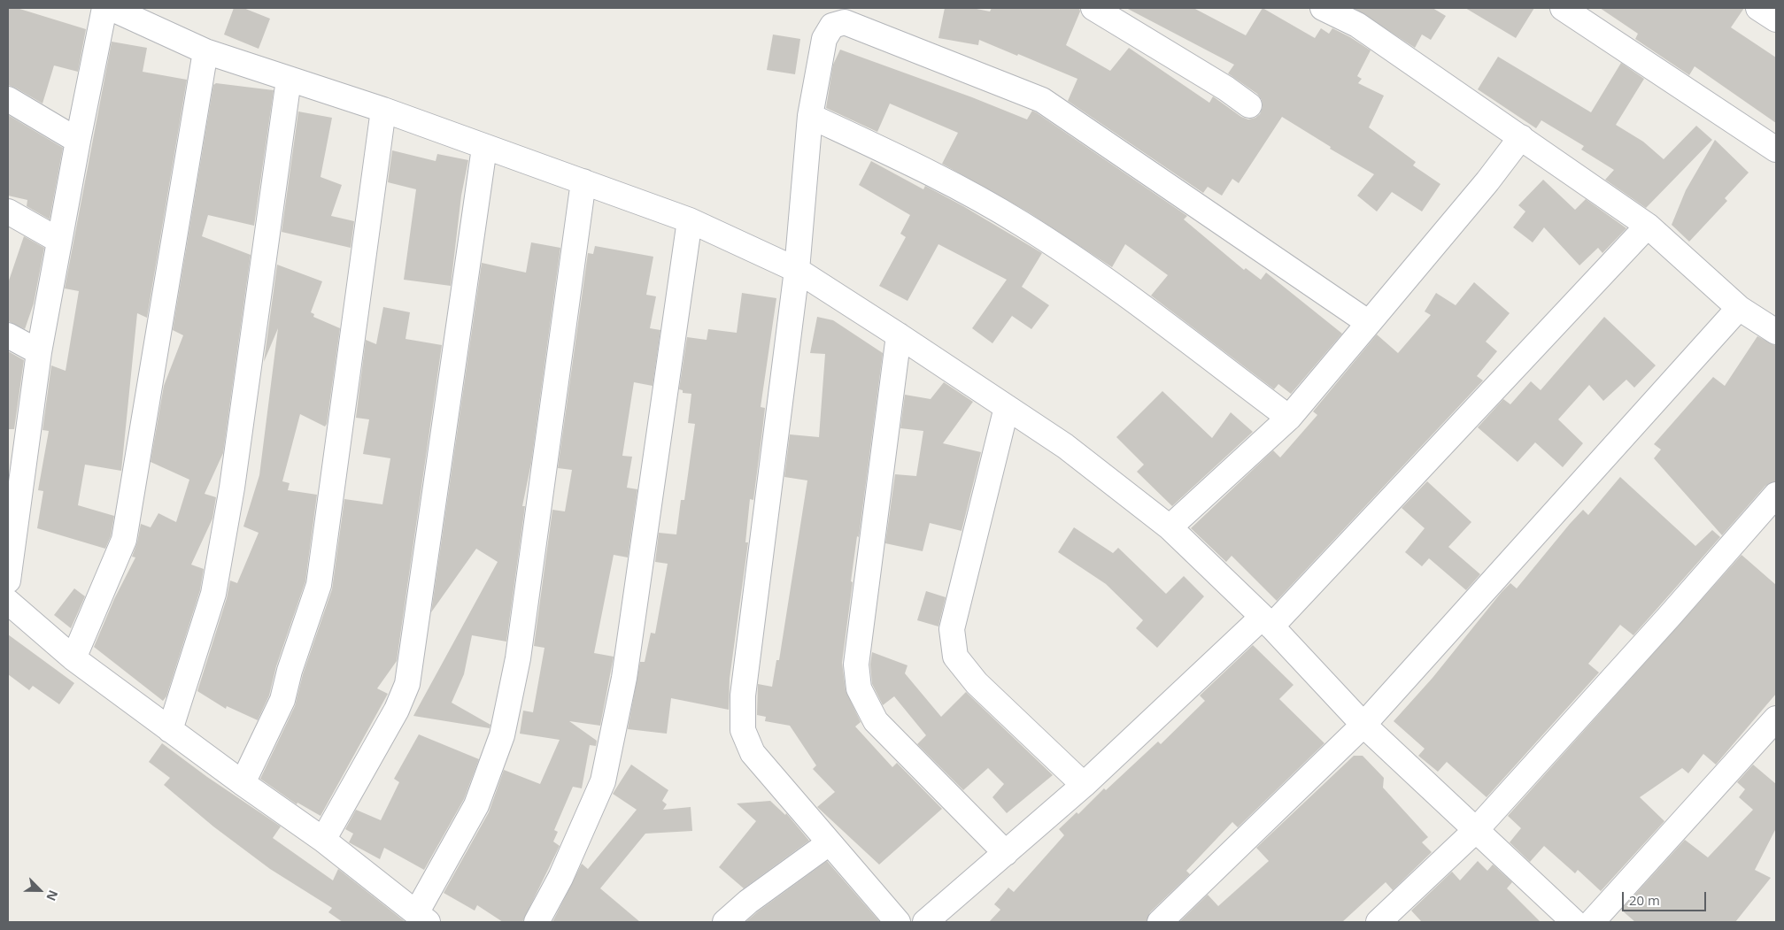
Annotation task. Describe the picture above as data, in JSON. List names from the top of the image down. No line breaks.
{"scale_bar":"20 m","north":"bottom right"}
